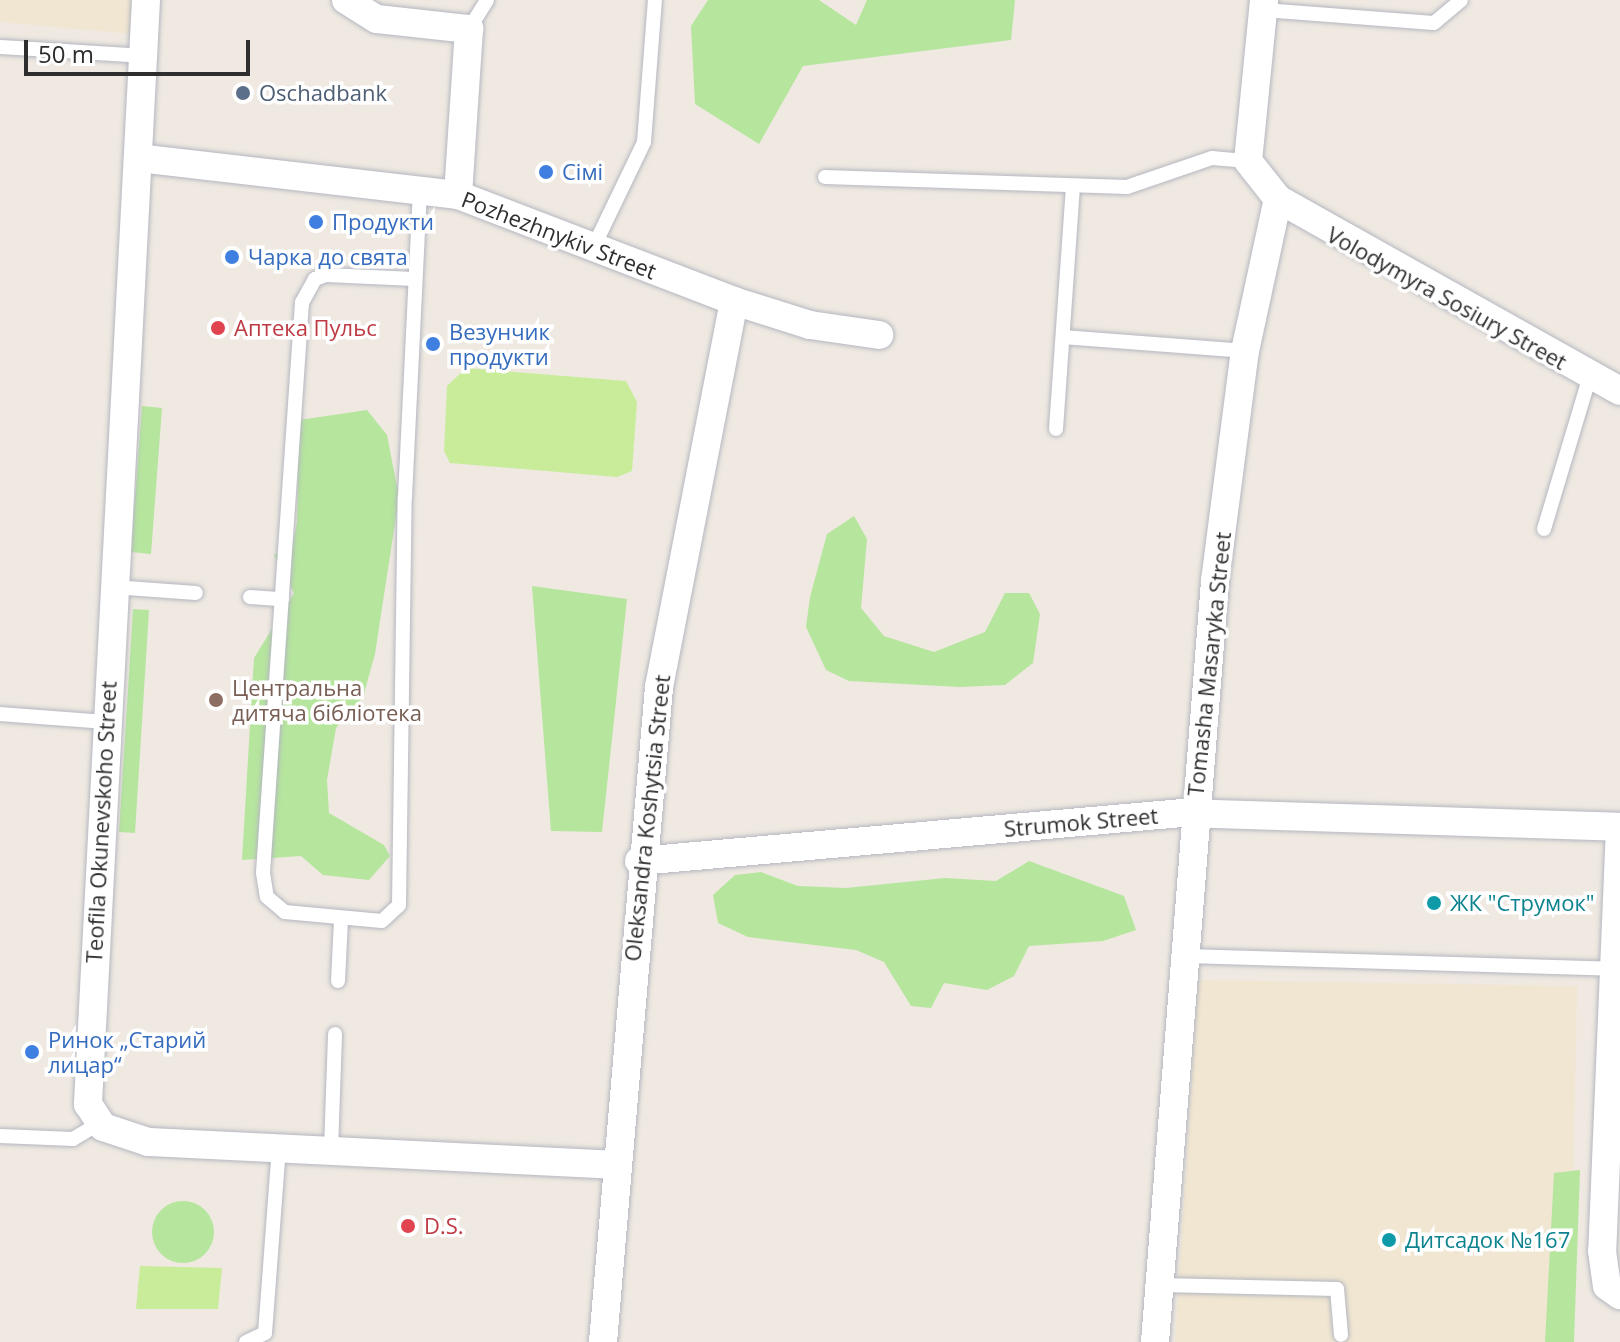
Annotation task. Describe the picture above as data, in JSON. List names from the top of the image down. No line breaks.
{"streets":{"street":["Pozhezhnykiv Street","Volodymyra Sosiury Street","Tomasha Masaryka Street","Oleksandra Koshytsia Street","Teofila Okunevskoho Street","Strumok Street"]},"crossings":[["Pozhezhnykiv Street","Oleksandra Koshytsia Street"],["Pozhezhnykiv Street","Teofila Okunevskoho Street"],["Volodymyra Sosiury Street","Tomasha Masaryka Street"],["Tomasha Masaryka Street","Strumok Street"],["Oleksandra Koshytsia Street","Strumok Street"]],"places":["Oschadbank","Сімі","Продукти","Чарка до свята","Аптека Пульс","Везунчик продукти","Центральна дитяча бібліотека","ЖК \"Струмок\"","Ринок „Старий лицар“","D.S.","Дитсадок №167"],"scale_bar":"50 m"}
